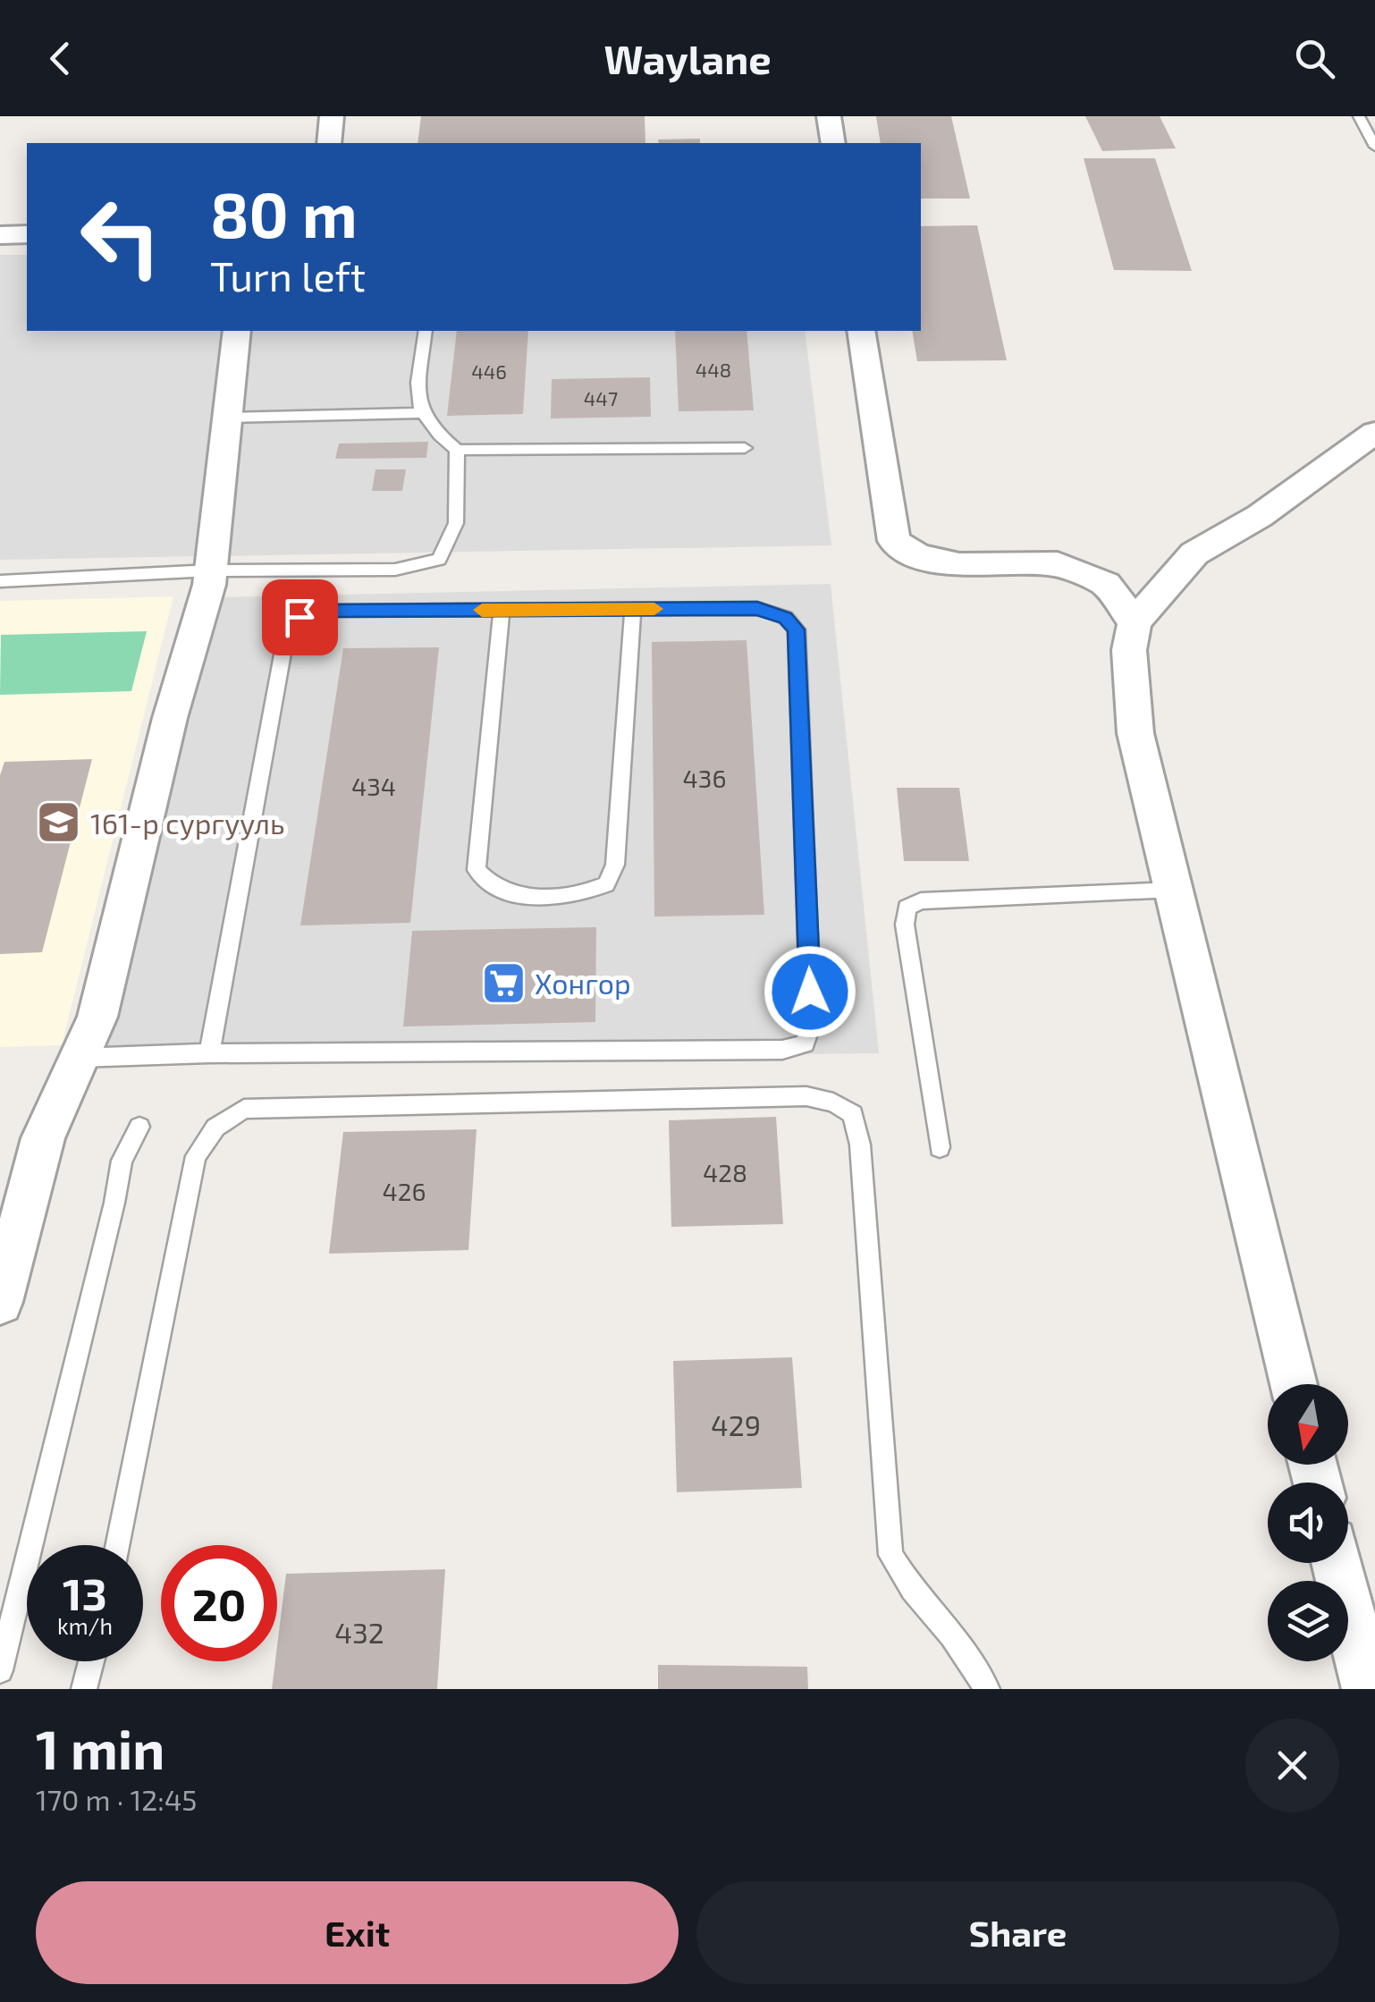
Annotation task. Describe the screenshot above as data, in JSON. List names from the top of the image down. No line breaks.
{"places":{"school or university":["161-р сургууль"],"supermarket":["Хонгор"]},"house_numbers":["448","446","447","436","434","428","426","429","432"],"north":"bottom","page":{"header":"Waylane","turn":["80 m","Turn left"],"speed":"13 km/h","limit":"20","heading":["1 min","170 m · 12:45"],"buttons":["Exit","Share"]}}
